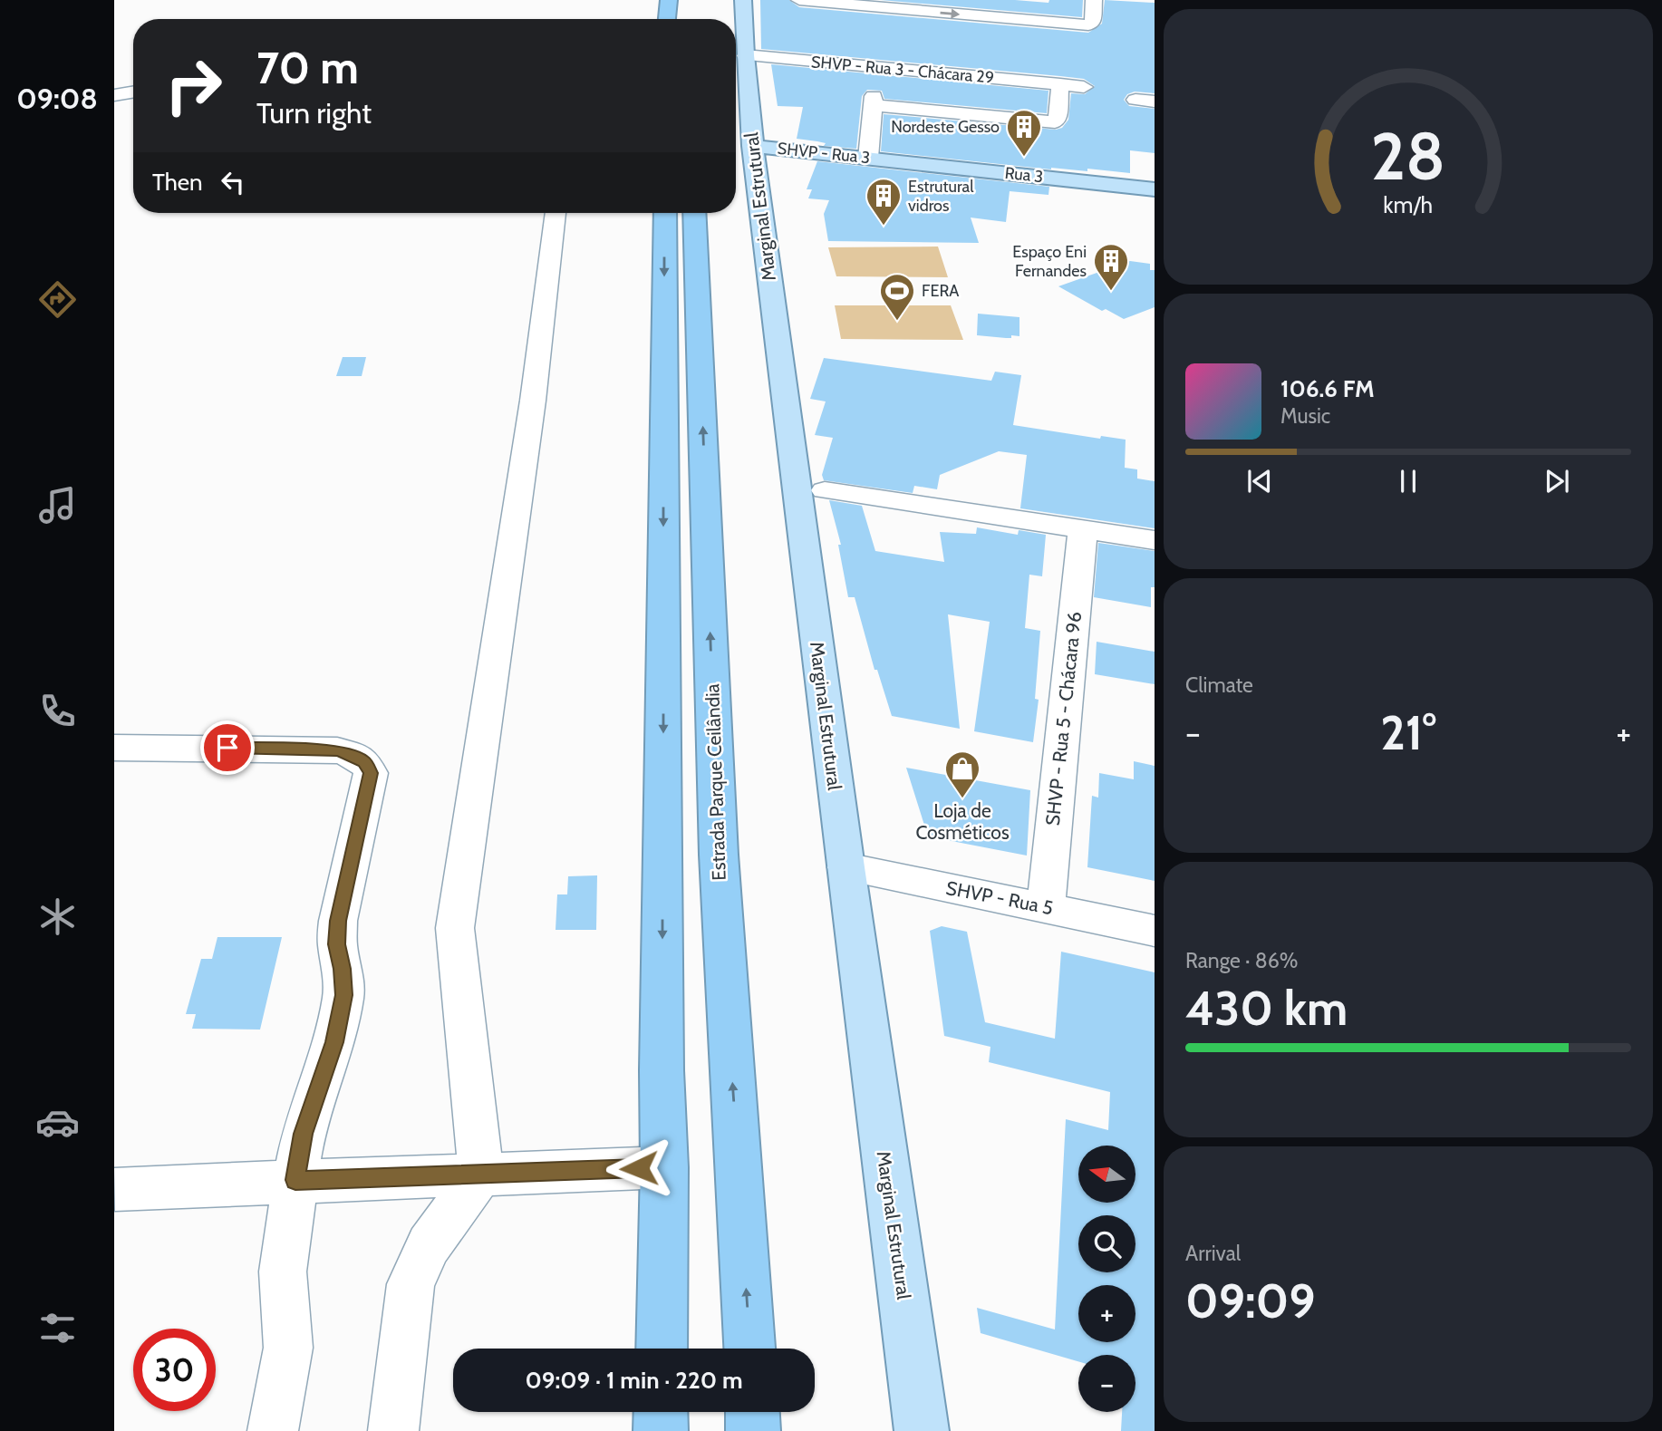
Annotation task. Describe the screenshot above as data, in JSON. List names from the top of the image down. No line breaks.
{"streets":{"highway":["Estrada Parque Ceilândia"],"main road":["SHVP - Rua 3","Rua 3","Marginal Estrutural"],"street":["SHVP - Rua 3 - Chácara 29","SHVP - Rua 5 - Chácara 96","SHVP - Rua 5"]},"crossings":[["SHVP - Rua 3 - Chácara 29","SHVP - Rua 3"],["SHVP - Rua 3 - Chácara 29","Marginal Estrutural"],["SHVP - Rua 3","Rua 3"],["SHVP - Rua 3","Marginal Estrutural"],["Marginal Estrutural","SHVP - Rua 5"],["SHVP - Rua 5 - Chácara 96","SHVP - Rua 5"]],"places":{"building":["Nordeste Gesso","Estrutural vidros","Espaço Eni Fernandes"],"sports":["FERA"],"shop":["Loja de Cosméticos"]},"north":"left","page":{"tabs":"09:08","turn":["70 m","Turn right"],"then":"Then","song":["106.6 FM","Music"],"tile":["Climate",["Range · 86%","430 km"],["Arrival","09:09"]],"heat":["−","21°","+"],"map_buttons":["+","−"],"limit":"30","trip":"09:09 · 1 min · 220 m","gauge":["28","km/h"]}}
